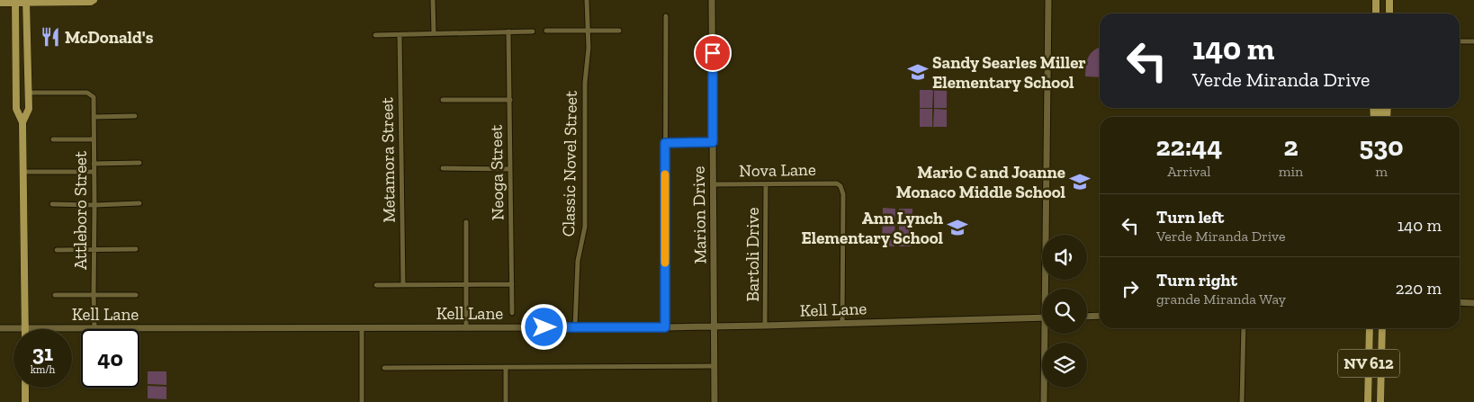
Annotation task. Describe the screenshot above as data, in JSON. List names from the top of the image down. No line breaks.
{"streets":{"main road":["NV 612"],"street":["Metamora Street","Classic Novel Street","Nova Lane","Neoga Street","Attleboro Street","Marion Drive","Bartoli Drive","Kell Lane"]},"crossings":[["Classic Novel Street","Kell Lane"],["Nova Lane","Marion Drive"],["Nova Lane","Bartoli Drive"],["Nova Lane","Kell Lane"],["Attleboro Street","Kell Lane"],["Marion Drive","Kell Lane"],["Bartoli Drive","Kell Lane"]],"places":{"restaurant":["McDonald's"],"school or university":["Sandy Searles Miller Elementary School","Mario C and Joanne Monaco Middle School","Ann Lynch Elementary School"]},"page":{"turn":["140 m","Verde Miranda Drive"],"eta":["22:44","Arrival","2","min","530","m"],"list":[{"name":"Turn left","note":"Verde Miranda Drive","value":"140 m"},{"name":"Turn right","note":"grande Miranda Way","value":"220 m"}],"speed":"31 km/h","limit":"40"}}
